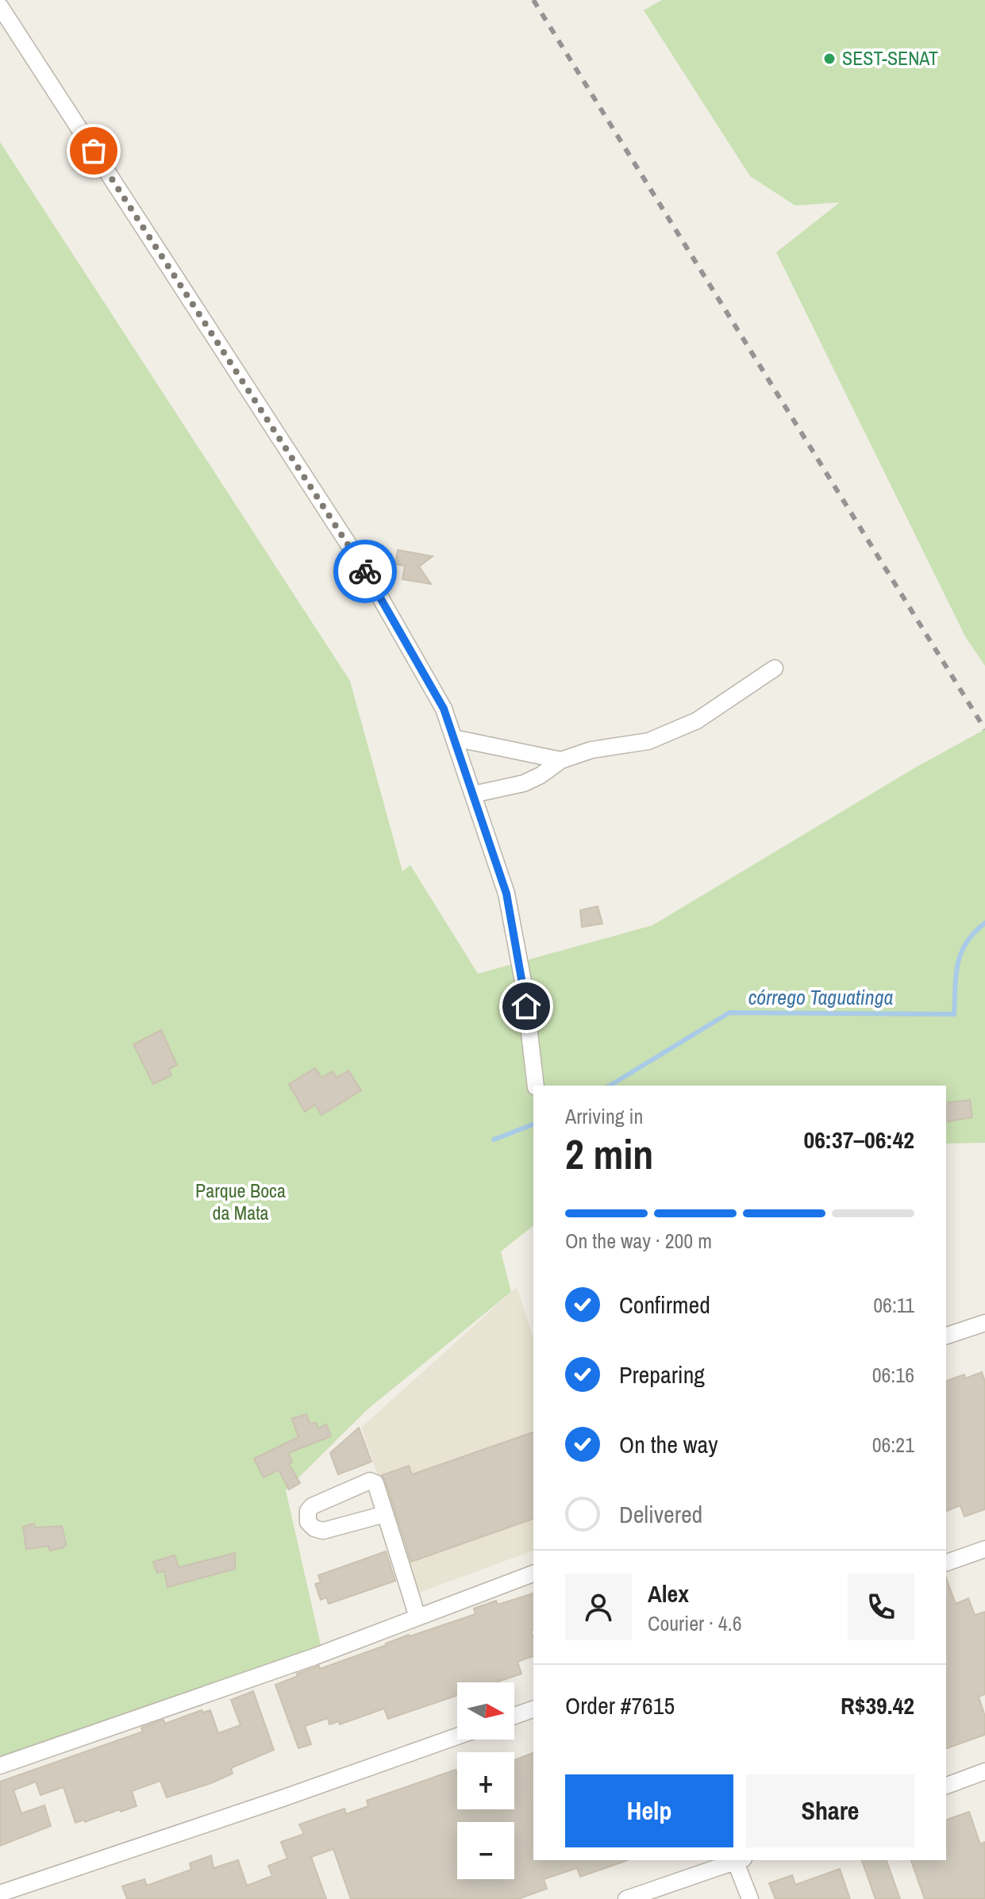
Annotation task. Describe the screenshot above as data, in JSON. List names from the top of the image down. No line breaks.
{"water":["córrego Taguatinga"],"parks":["Parque Boca da Mata"],"places":["SEST-SENAT"],"north":"right","page":{"heading":["2 min","Arriving in","06:37–06:42"],"panel":["Alex","Courier · 4.6","Order #7615","R$39.42"],"bar":"On the way · 200 m","list":[["Confirmed","06:11"],["Preparing","06:16"],["On the way","06:21"],"Delivered"],"map_buttons":["+","−"],"buttons":["Help","Share"]}}
